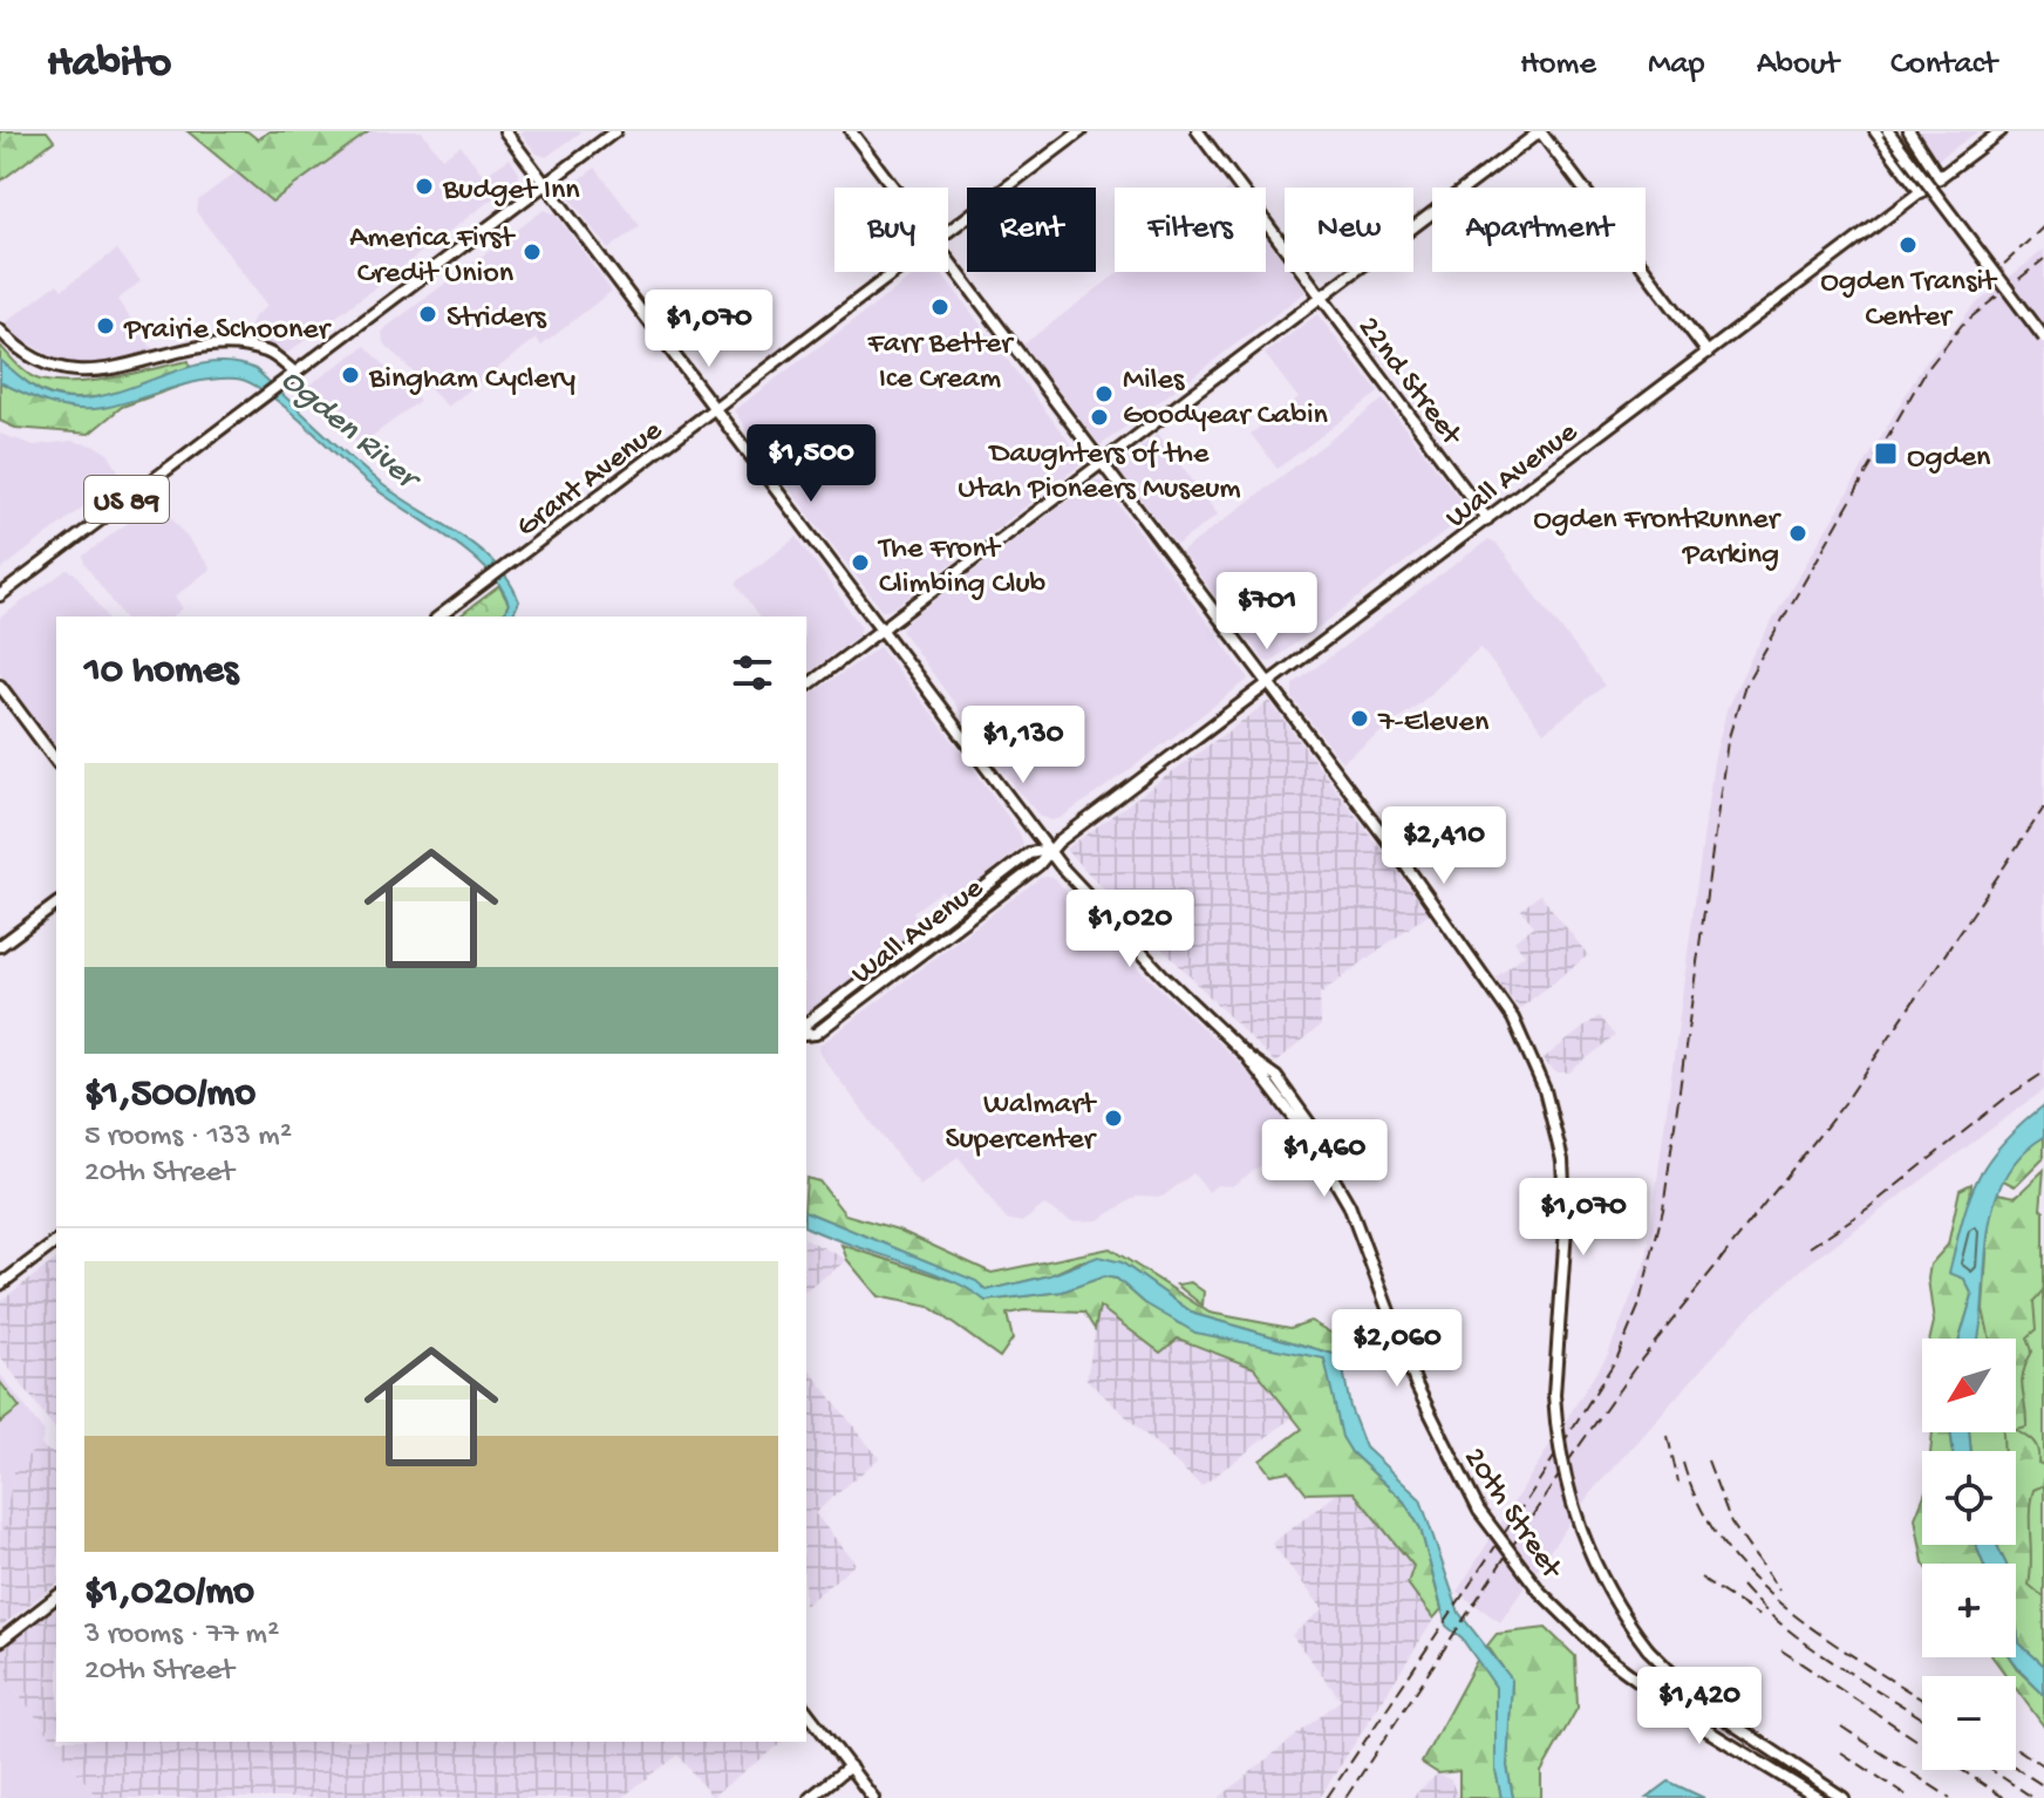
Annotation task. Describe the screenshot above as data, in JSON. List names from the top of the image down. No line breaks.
{"streets":{"main road":["22nd Street","Wall Avenue","Grant Avenue","US 89","20th Street"]},"crossings":[["22nd Street","Wall Avenue"],["Wall Avenue","20th Street"],["Grant Avenue","20th Street"],["US 89","20th Street"]],"water":["Ogden River"],"places":{"other":["Budget Inn","Ogden Transit Center","America First Credit Union","Farr Better Ice Cream","Striders","Prairie Schooner","Bingham Cyclery","Miles Goodyear Cabin","Daughters of the Utah Pioneers Museum","Ogden FrontRunner Parking","The Front Climbing Club","7-Eleven","Walmart Supercenter"],"transit":["Ogden"]},"north":"bottom left","page":{"header":"Habito","nav":["Home","Map","About","Contact"],"chip":["Buy","Rent","Filters","New","Apartment"],"price":["$1,070","$1,500","$701","$1,130","$2,410","$1,020","$1,460","$1,070","$2,060","$1,420"],"heading":"10 homes","list":[{"name":"$1,500/mo","note":"5 rooms · 133 m² · 20th Street"},{"name":"$1,020/mo","note":"3 rooms · 77 m² · 20th Street"}],"map_buttons":["+","−"]}}
